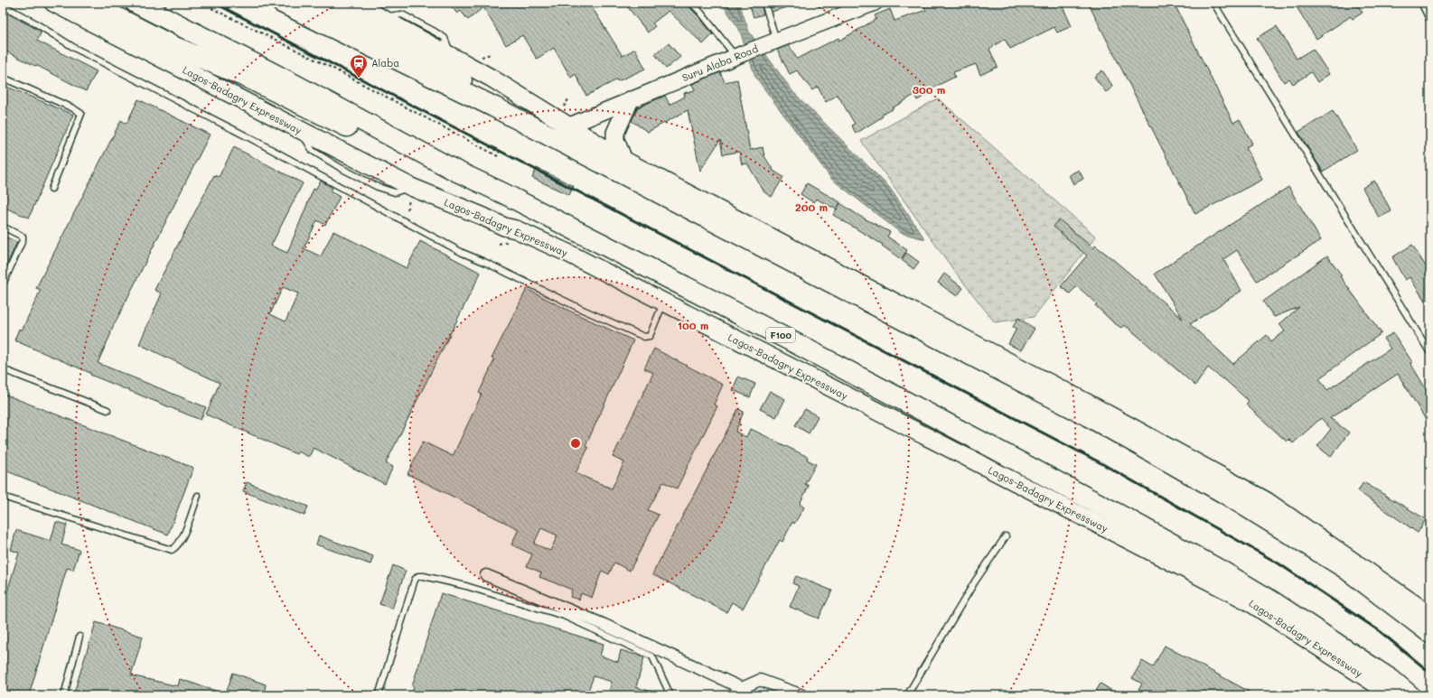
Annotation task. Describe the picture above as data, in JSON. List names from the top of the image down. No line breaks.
{"streets":{"highway":["Lagos-Badagry Expressway","F100"],"street":["Suru Alaba Road"]},"places":{"station":["Alaba"]},"rings":["300 m","200 m","100 m"]}
